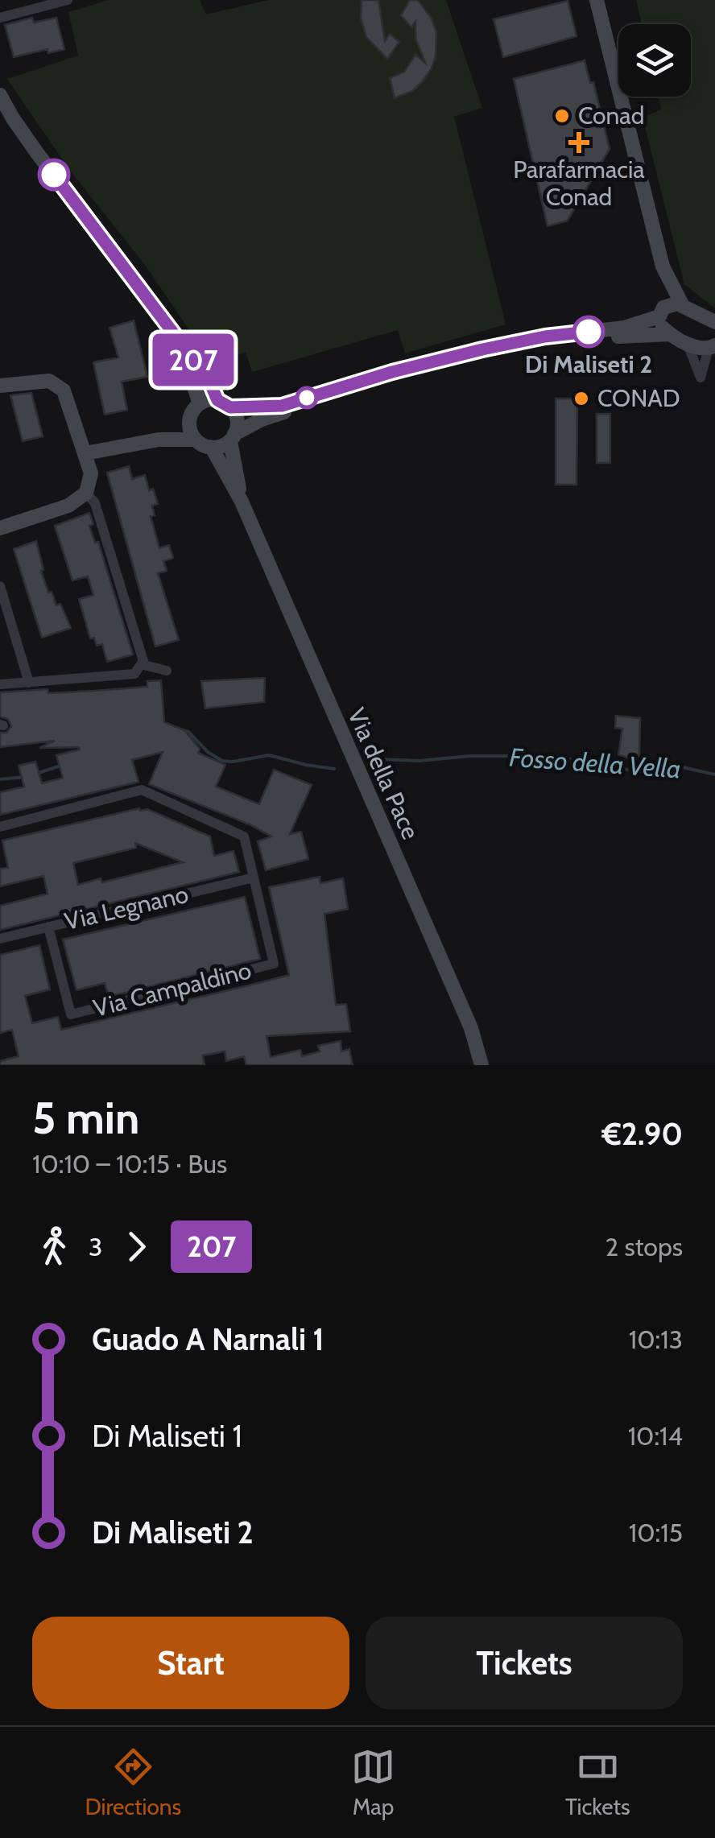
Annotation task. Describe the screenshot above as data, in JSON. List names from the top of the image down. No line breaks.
{"streets":{"street":["Via della Pace","Via Legnano","Via Campaldino"]},"crossings":[["Via Legnano","Via Campaldino"]],"water":["Fosso della Vella"],"places":{"other":["Conad","Di Maliseti 2","CONAD"],"health":["Parafarmacia Conad"]},"lines":["bus line 207"],"page":{"on_map":"207","heading":["5 min","10:10 – 10:15 · Bus","€2.90"],"legs":["3","207","2 stops"],"list":[{"name":"Guado A Narnali 1","value":"10:13"},{"name":"Di Maliseti 1","value":"10:14"},{"name":"Di Maliseti 2","value":"10:15"}],"buttons":["Start","Tickets"],"tabs":["Directions","Map","Tickets"]}}
